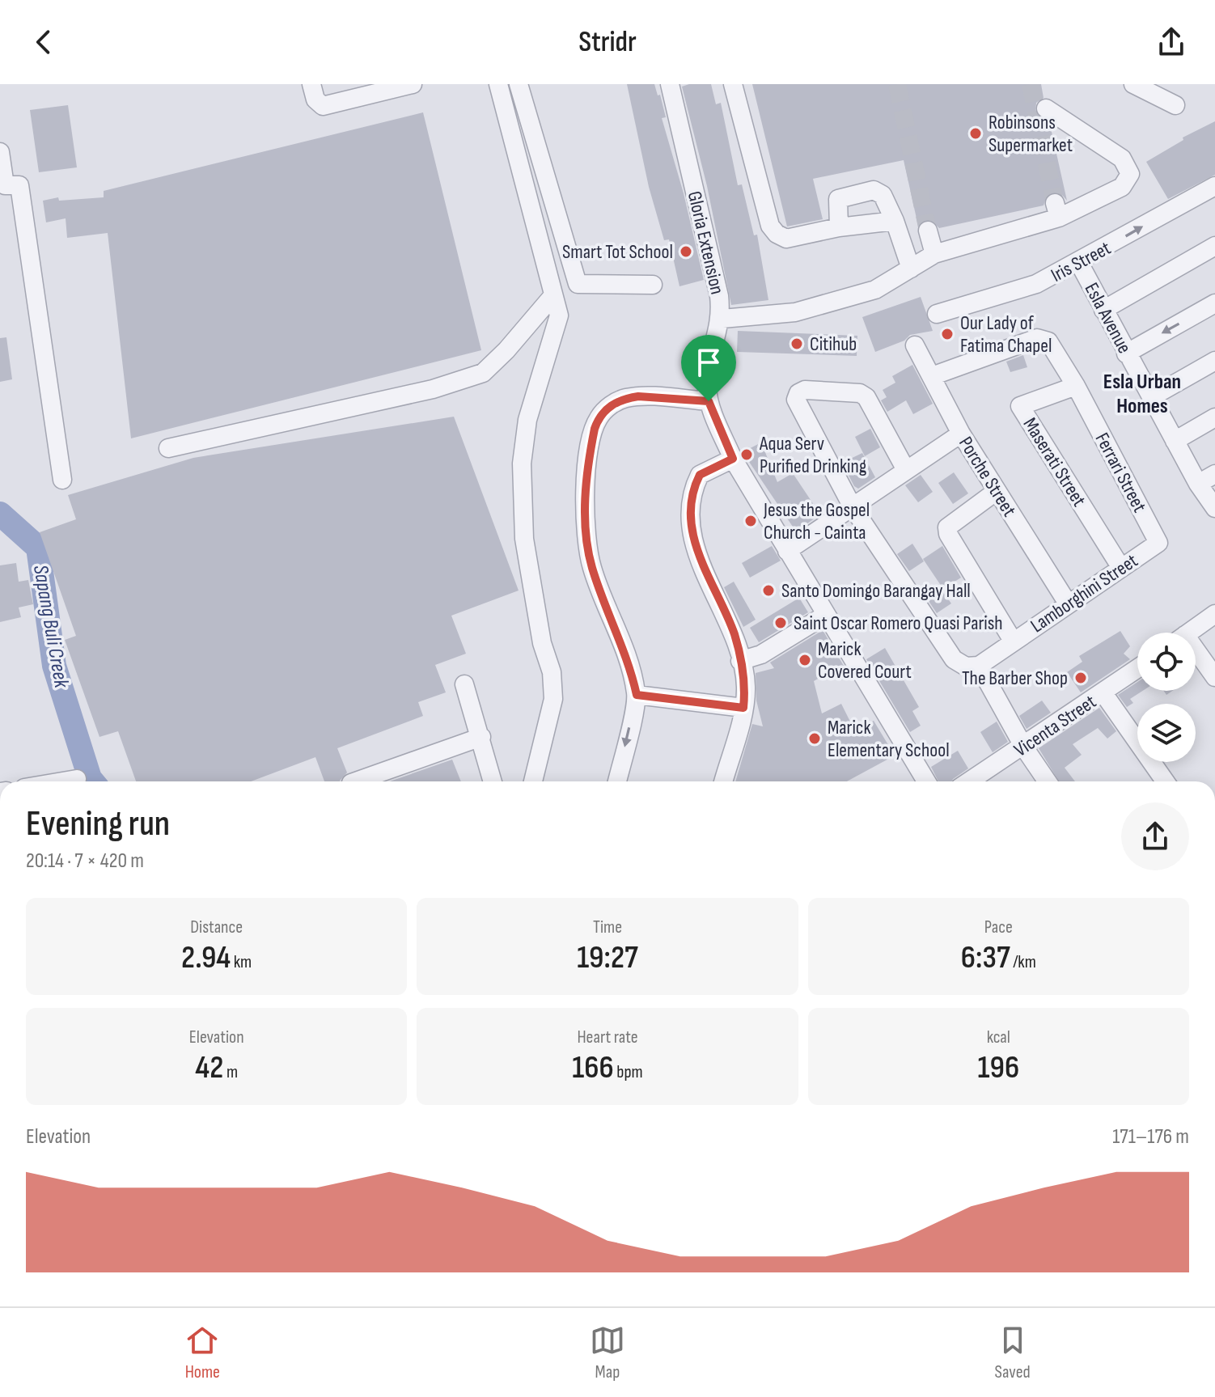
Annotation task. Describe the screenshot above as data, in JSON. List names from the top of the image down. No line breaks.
{"streets":{"street":["Gloria Extension","Iris Street","Esla Avenue","Maserati Street","Ferrari Street","Porche Street","Lamborghini Street","Vicenta Street"]},"crossings":[["Iris Street","Esla Avenue"],["Maserati Street","Ferrari Street"],["Maserati Street","Lamborghini Street"],["Ferrari Street","Porche Street"],["Ferrari Street","Lamborghini Street"],["Porche Street","Lamborghini Street"]],"districts":["Esla Urban Homes"],"water":["Sapang Buli Creek"],"places":["Robinsons Supermarket","Smart Tot School","Our Lady of Fatima Chapel","Citihub","Aqua Serv Purified Drinking","Jesus the Gospel Church - Cainta","Santo Domingo Barangay Hall","Saint Oscar Romero Quasi Parish","Marick Covered Court","The Barber Shop","Marick Elementary School"],"page":{"header":"Stridr","heading":["Evening run","20:14 · 7 × 420 m"],"stats":[["Distance","2.94 km"],["Time","19:27"],["Pace","6:37 /km"],["Elevation","42 m"],["Heart rate","166 bpm"],["kcal","196"]],"chart":["Elevation","171–176 m"],"tabs":["Home","Map","Saved"]}}
